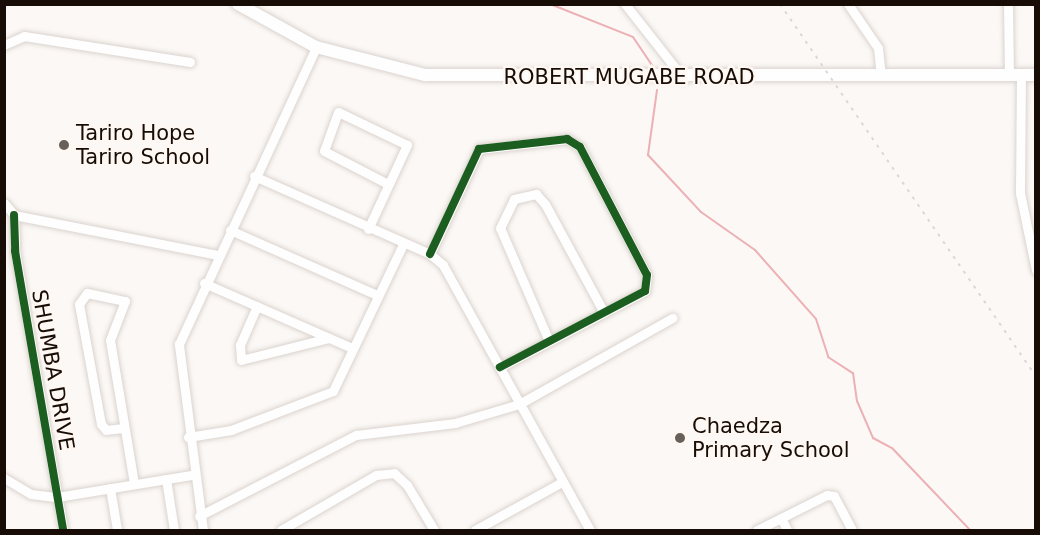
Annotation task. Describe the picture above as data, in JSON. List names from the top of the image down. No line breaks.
{"streets":{"main road":["ROBERT MUGABE ROAD"],"street":["SHUMBA DRIVE"]},"places":["Tariro Hope Tariro School","Chaedza Primary School"]}
